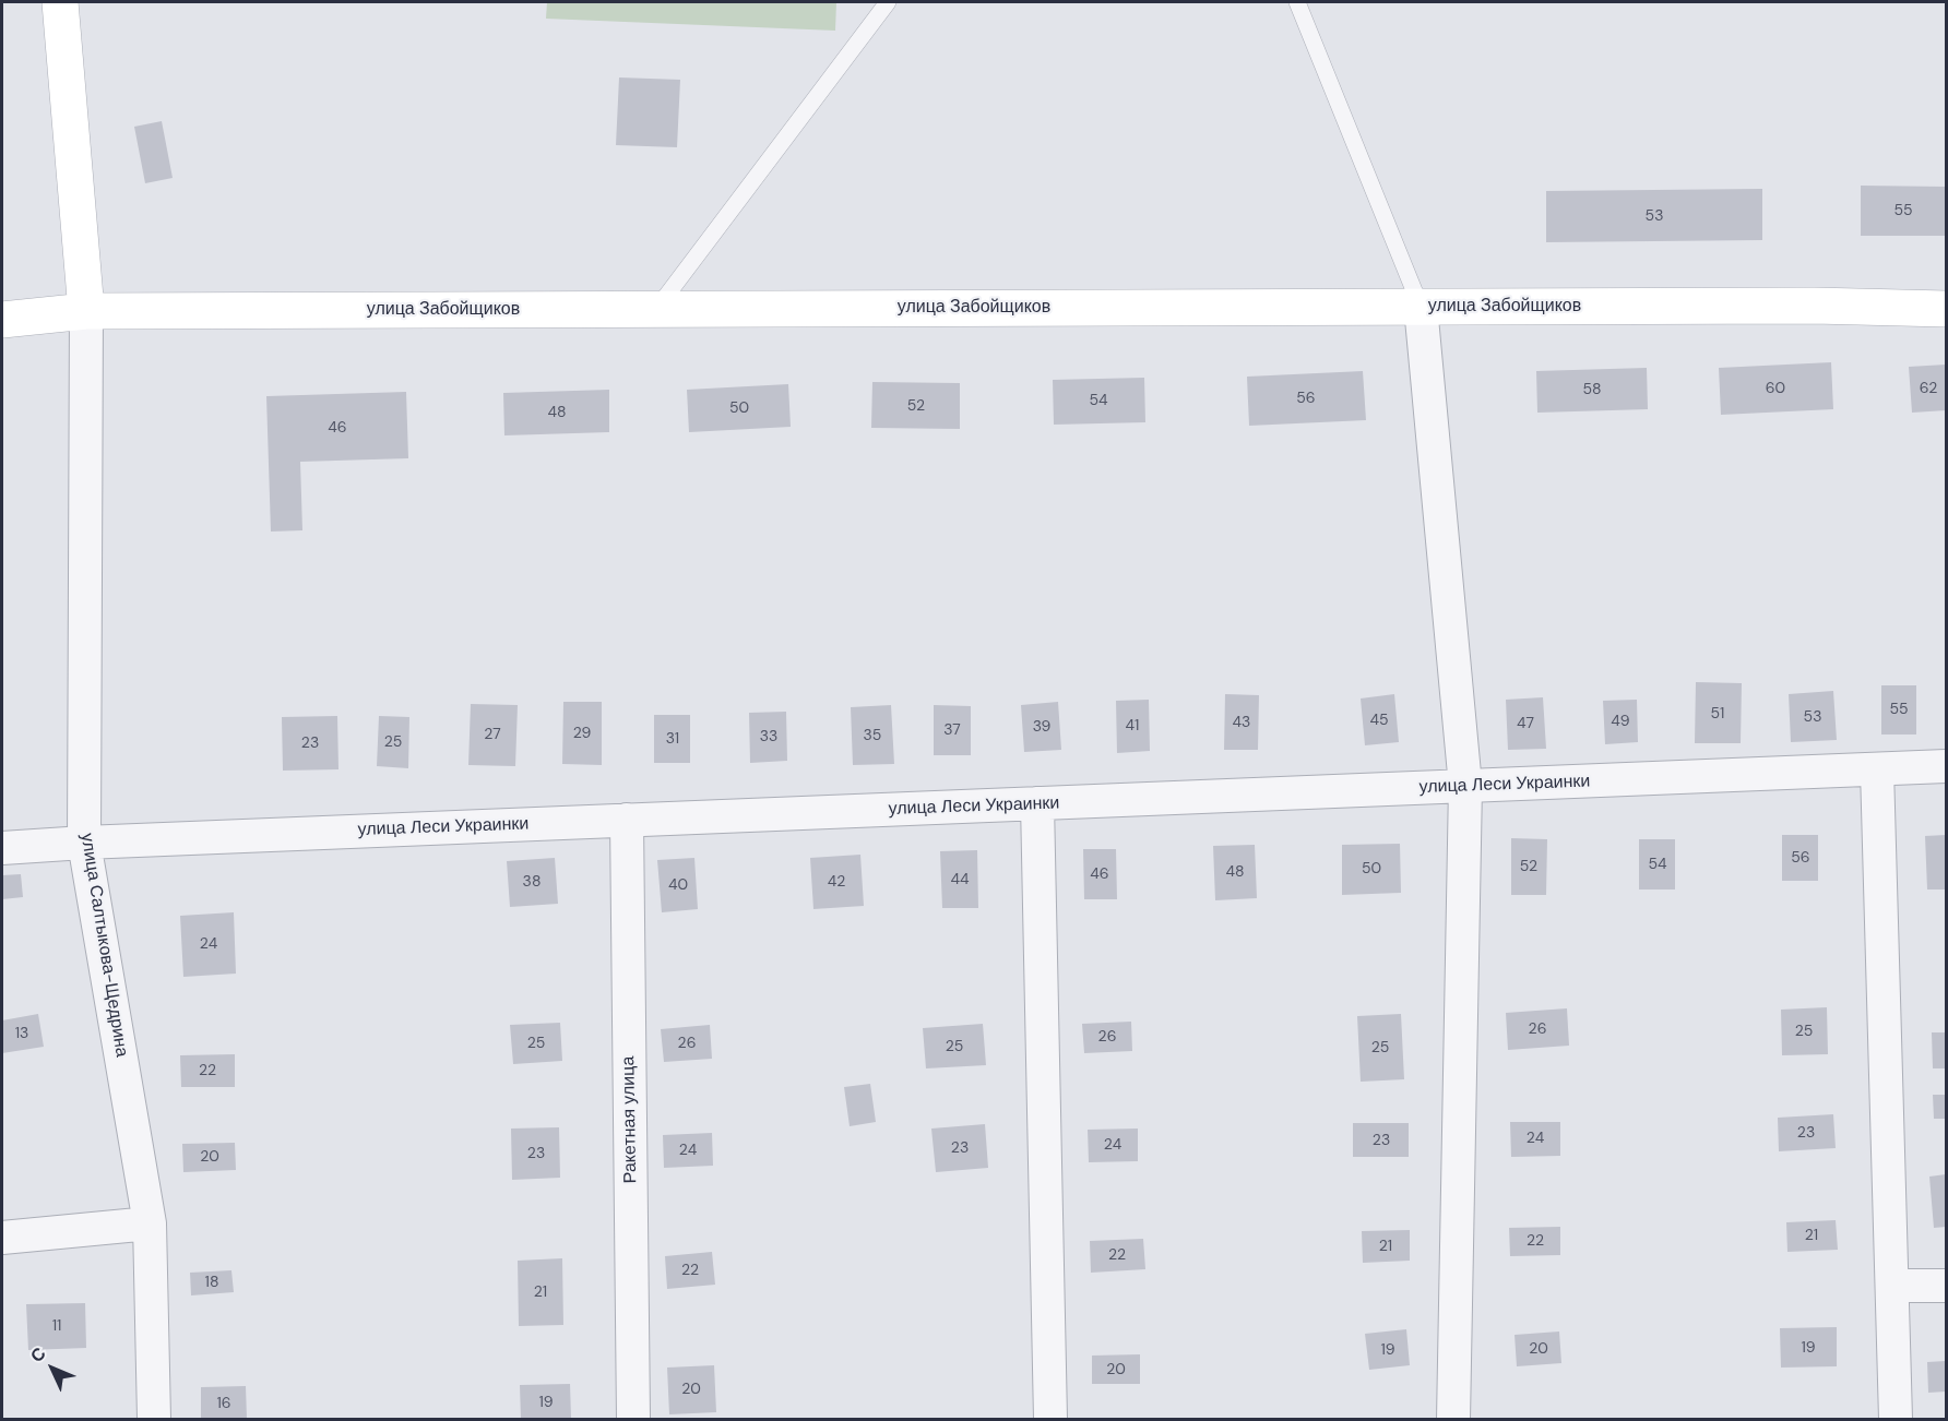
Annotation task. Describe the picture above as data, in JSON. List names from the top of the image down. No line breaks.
{"streets":{"main road":["улица Забойщиков"],"street":["улица Леси Украинки","улица Салтыкова-Щедрина","Ракетная улица"]},"crossings":[["улица Забойщиков","улица Салтыкова-Щедрина"],["улица Леси Украинки","улица Салтыкова-Щедрина"],["улица Леси Украинки","Ракетная улица"]],"house_numbers":["55","53","60","62","58","56","54","52","50","48","46","55","51","53","45","49","43","47","41","39","37","29","27","35","33","31","25","23","56","54","52","50","48","46","44","38","42","40","24","26","25","13","26","25","26","25","25","22","23","24","23","24","23","24","23","20","21","22","21","22","22","18","21","11","19","20","19","20","20","19","16"],"north":"top left"}
